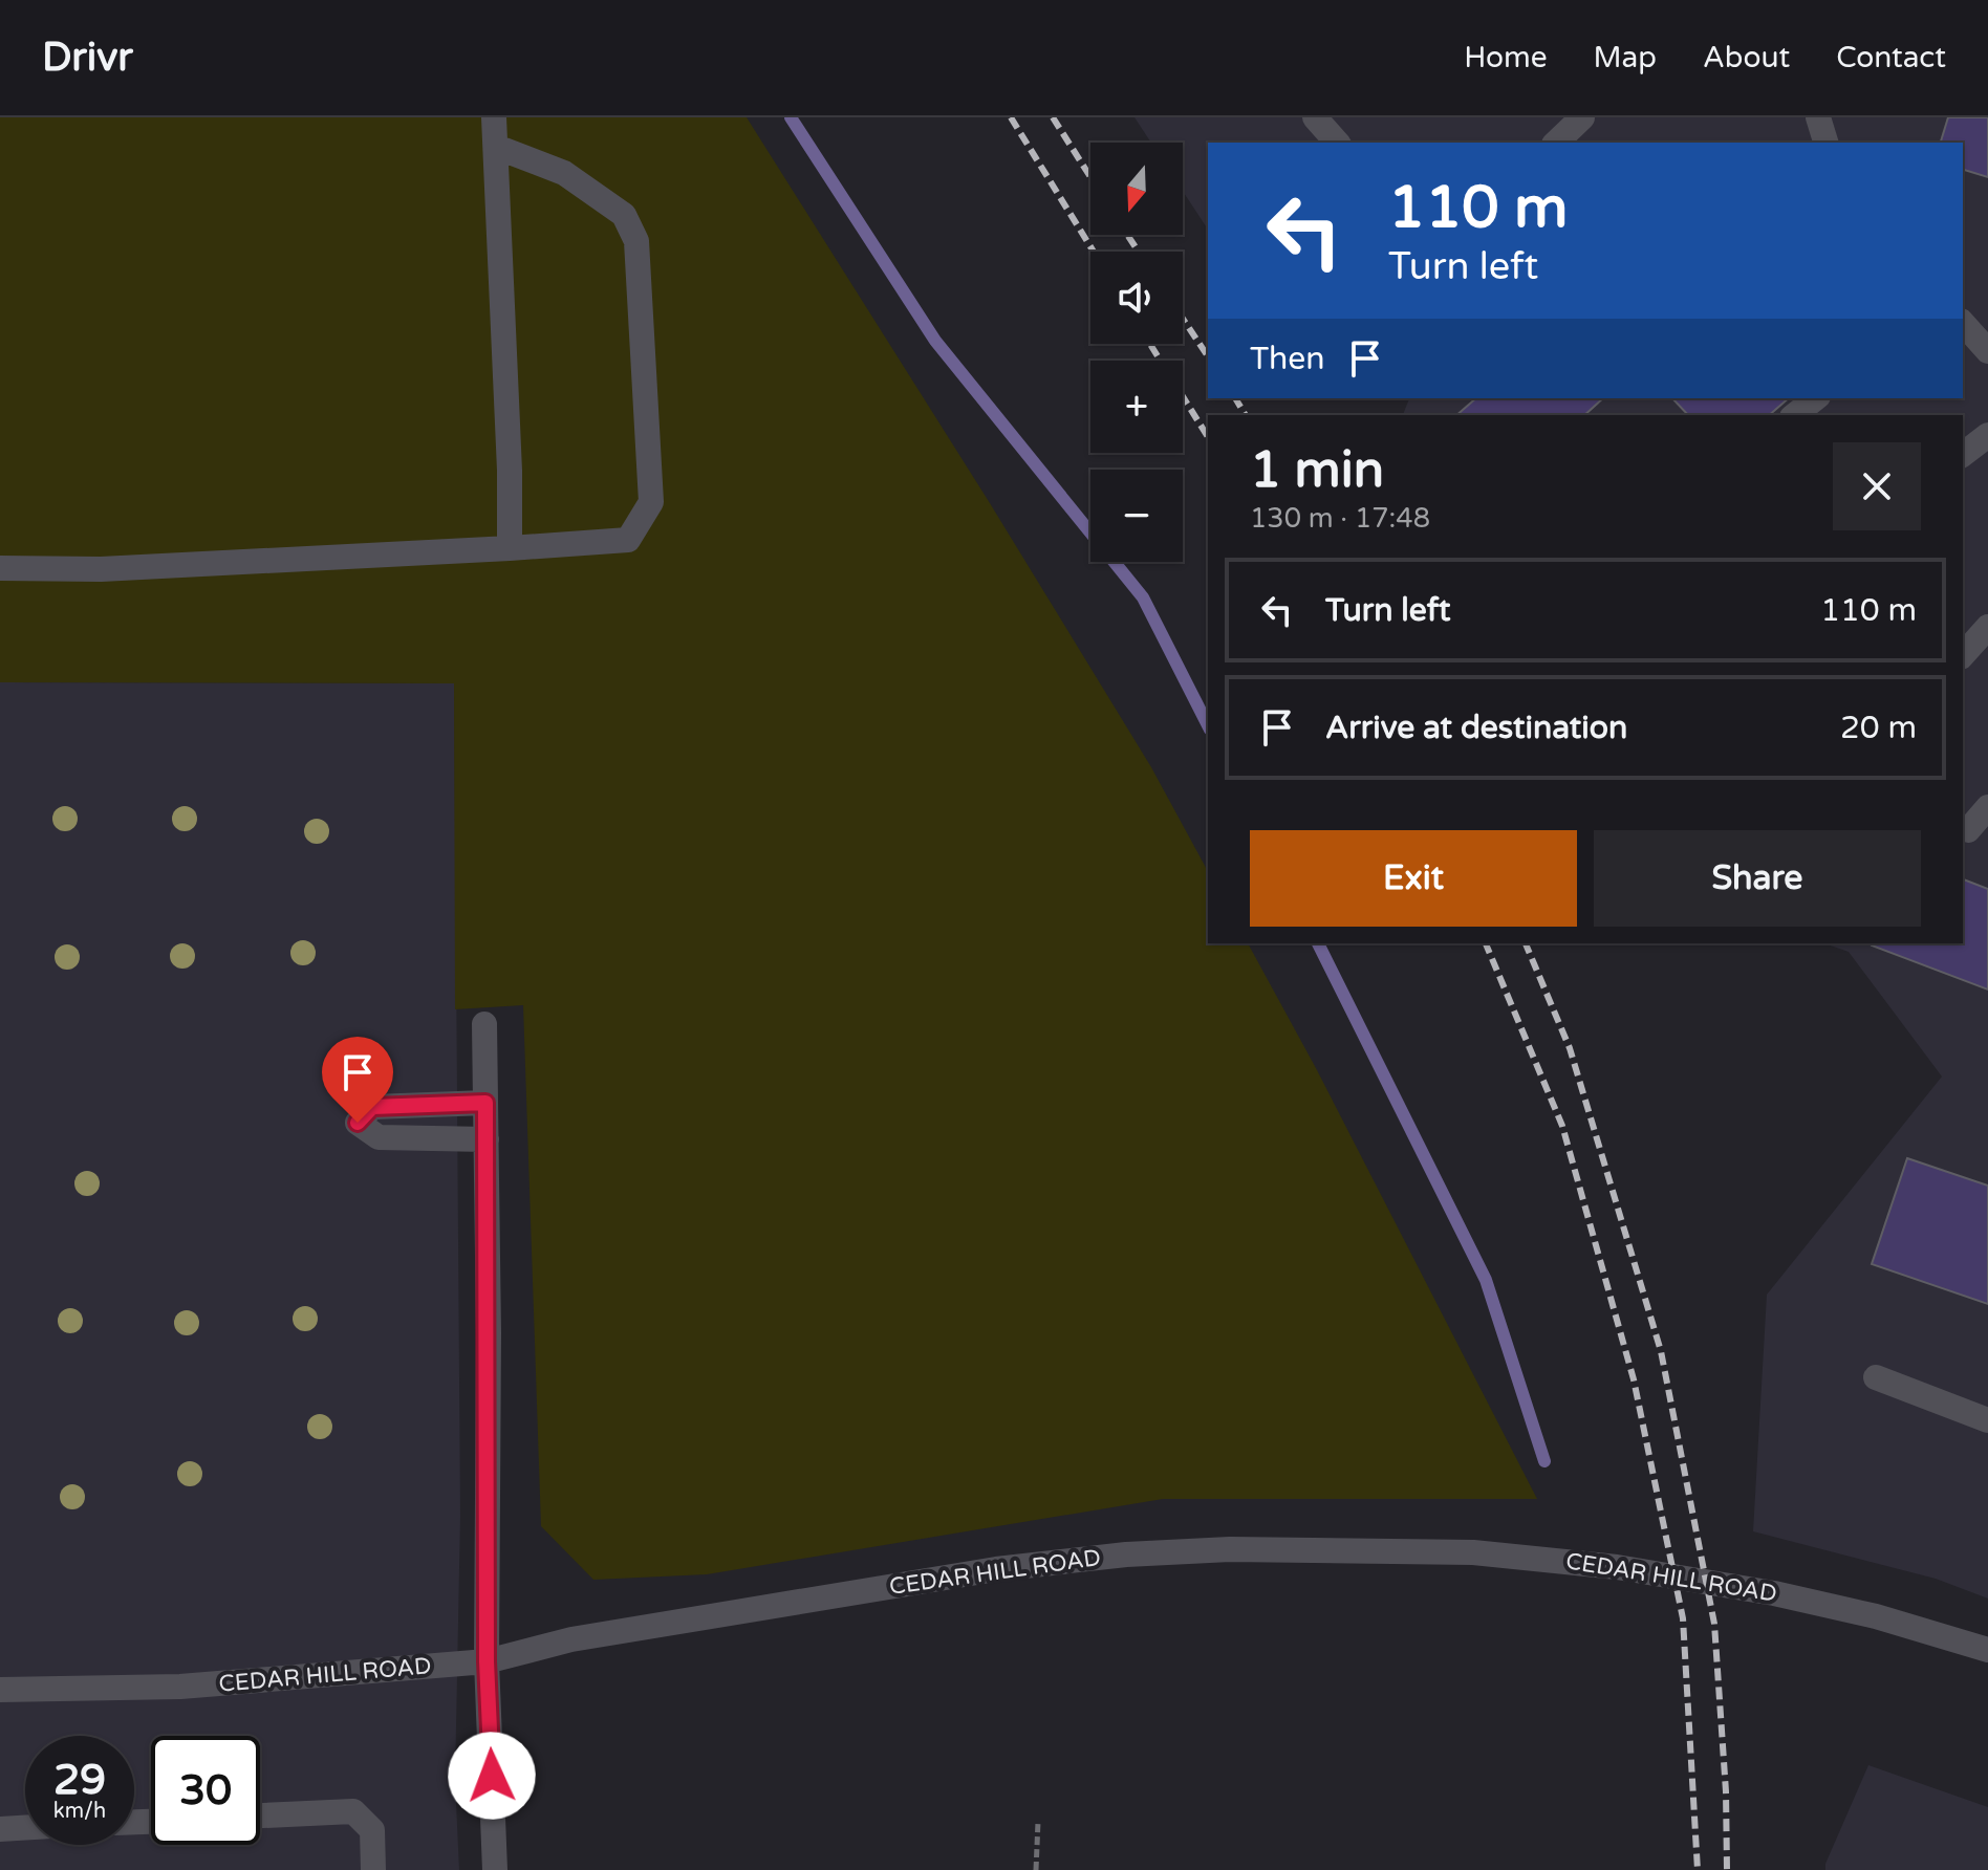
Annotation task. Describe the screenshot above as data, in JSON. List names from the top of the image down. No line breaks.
{"streets":{"street":["CEDAR HILL ROAD"]},"north":"bottom","page":{"header":"Drivr","nav":["Home","Map","About","Contact"],"map_buttons":["+","−"],"turn":["110 m","Turn left"],"then":"Then","heading":["1 min","130 m · 17:48"],"list":[{"name":"Turn left","value":"110 m"},{"name":"Arrive at destination","value":"20 m"}],"buttons":["Exit","Share"],"speed":"29 km/h","limit":"30"}}
